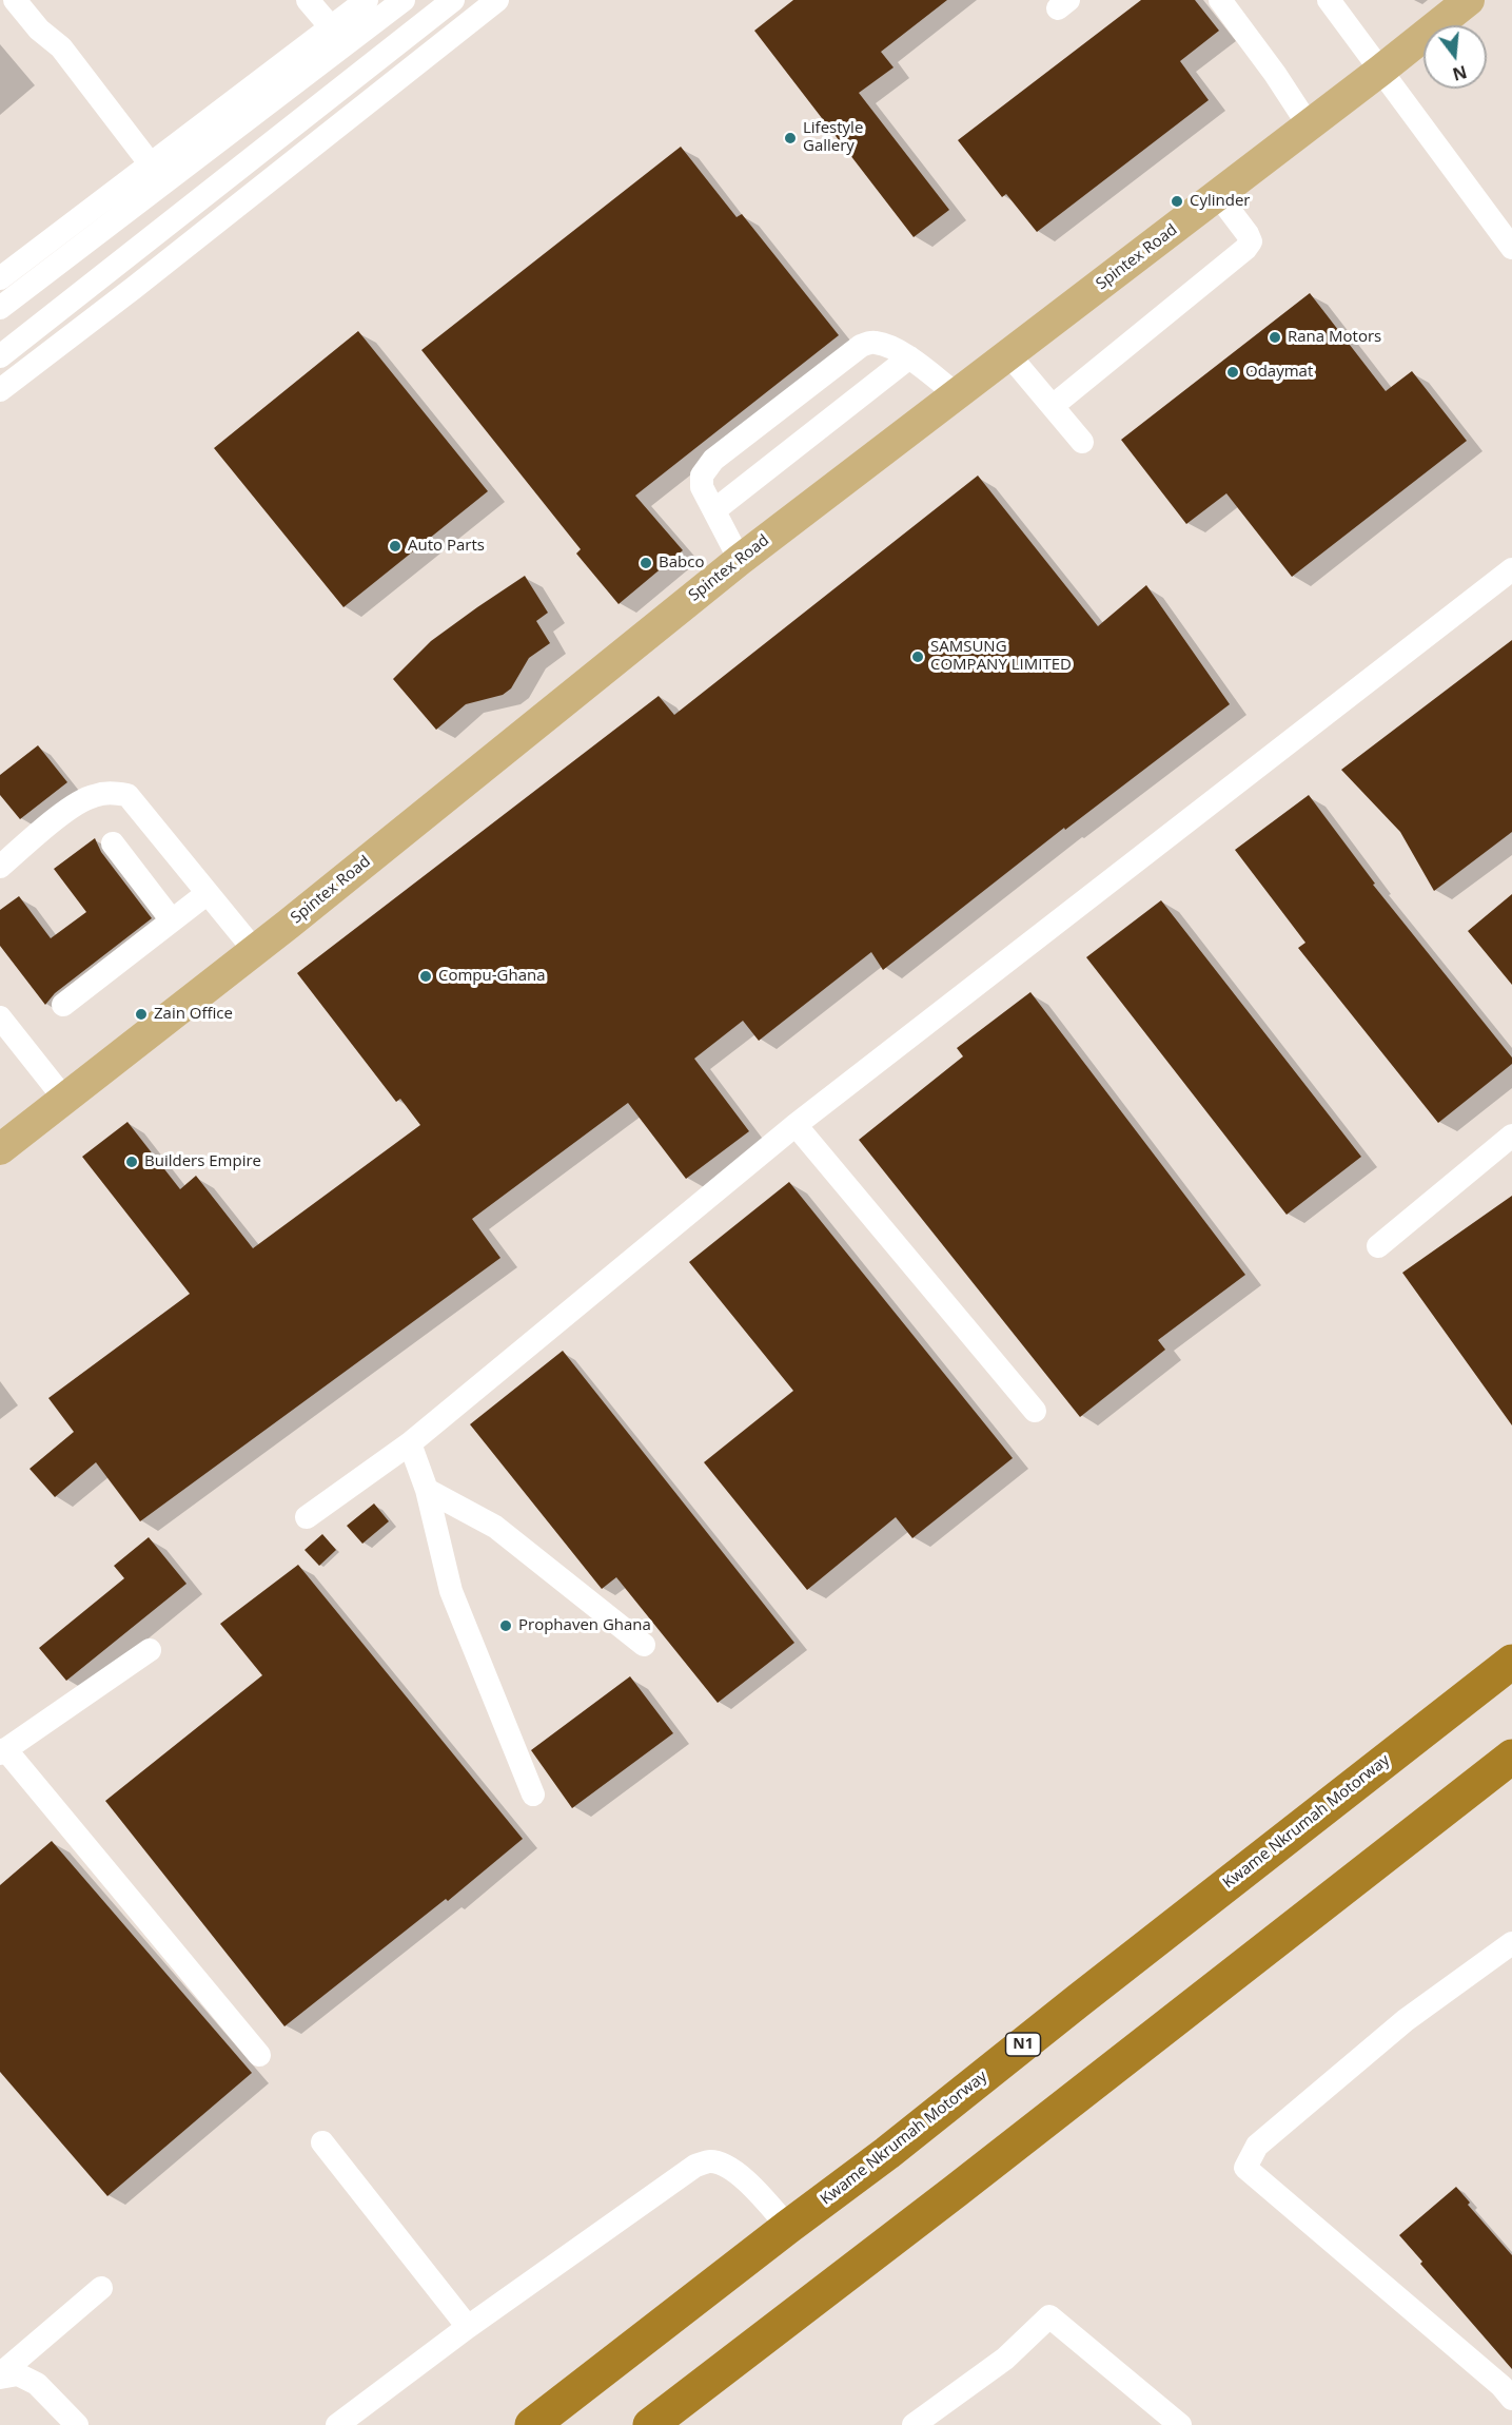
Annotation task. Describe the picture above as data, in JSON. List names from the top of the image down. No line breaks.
{"streets":{"highway":["Kwame Nkrumah Motorway","N1"],"main road":["Spintex Road"]},"places":["Lifestyle Gallery","Cylinder","Rana Motors","Odaymat","Auto Parts","Babco","SAMSUNG COMPANY LIMITED","Compu-Ghana","Zain Office","Builders Empire","Prophaven Ghana"],"north":"bottom"}
